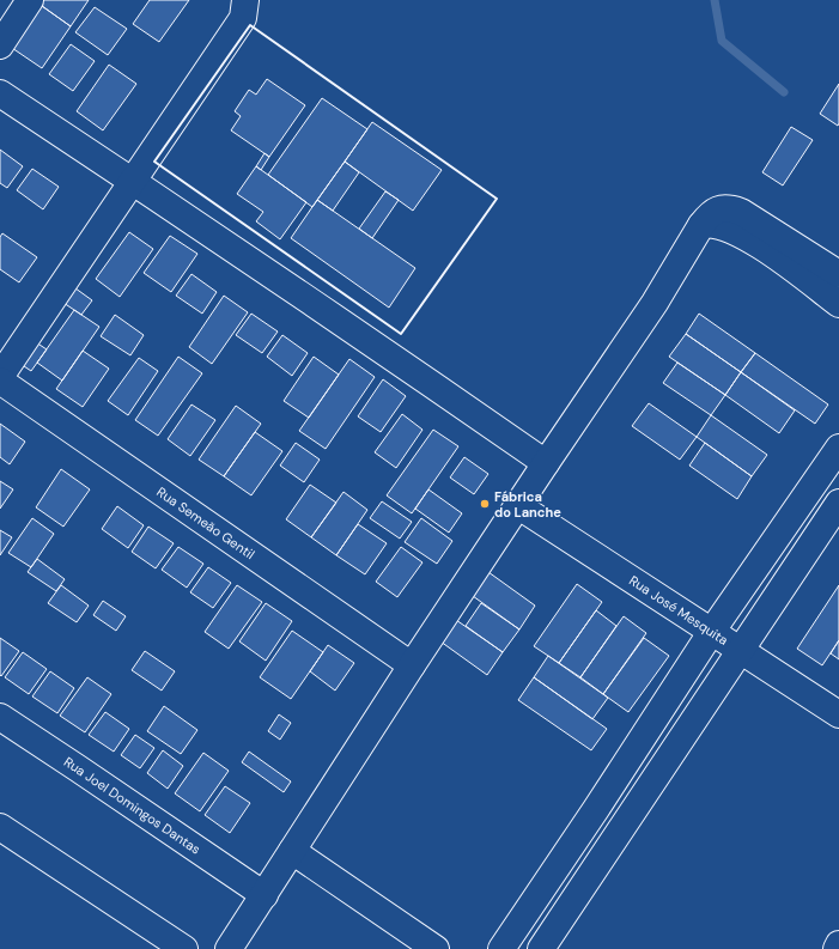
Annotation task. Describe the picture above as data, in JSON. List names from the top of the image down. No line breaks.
{"streets":{"street":["Rua Semeão Gentil","Rua José Mesquita","Rua Joel Domingos Dantas"]},"places":["Fábrica do Lanche"]}
